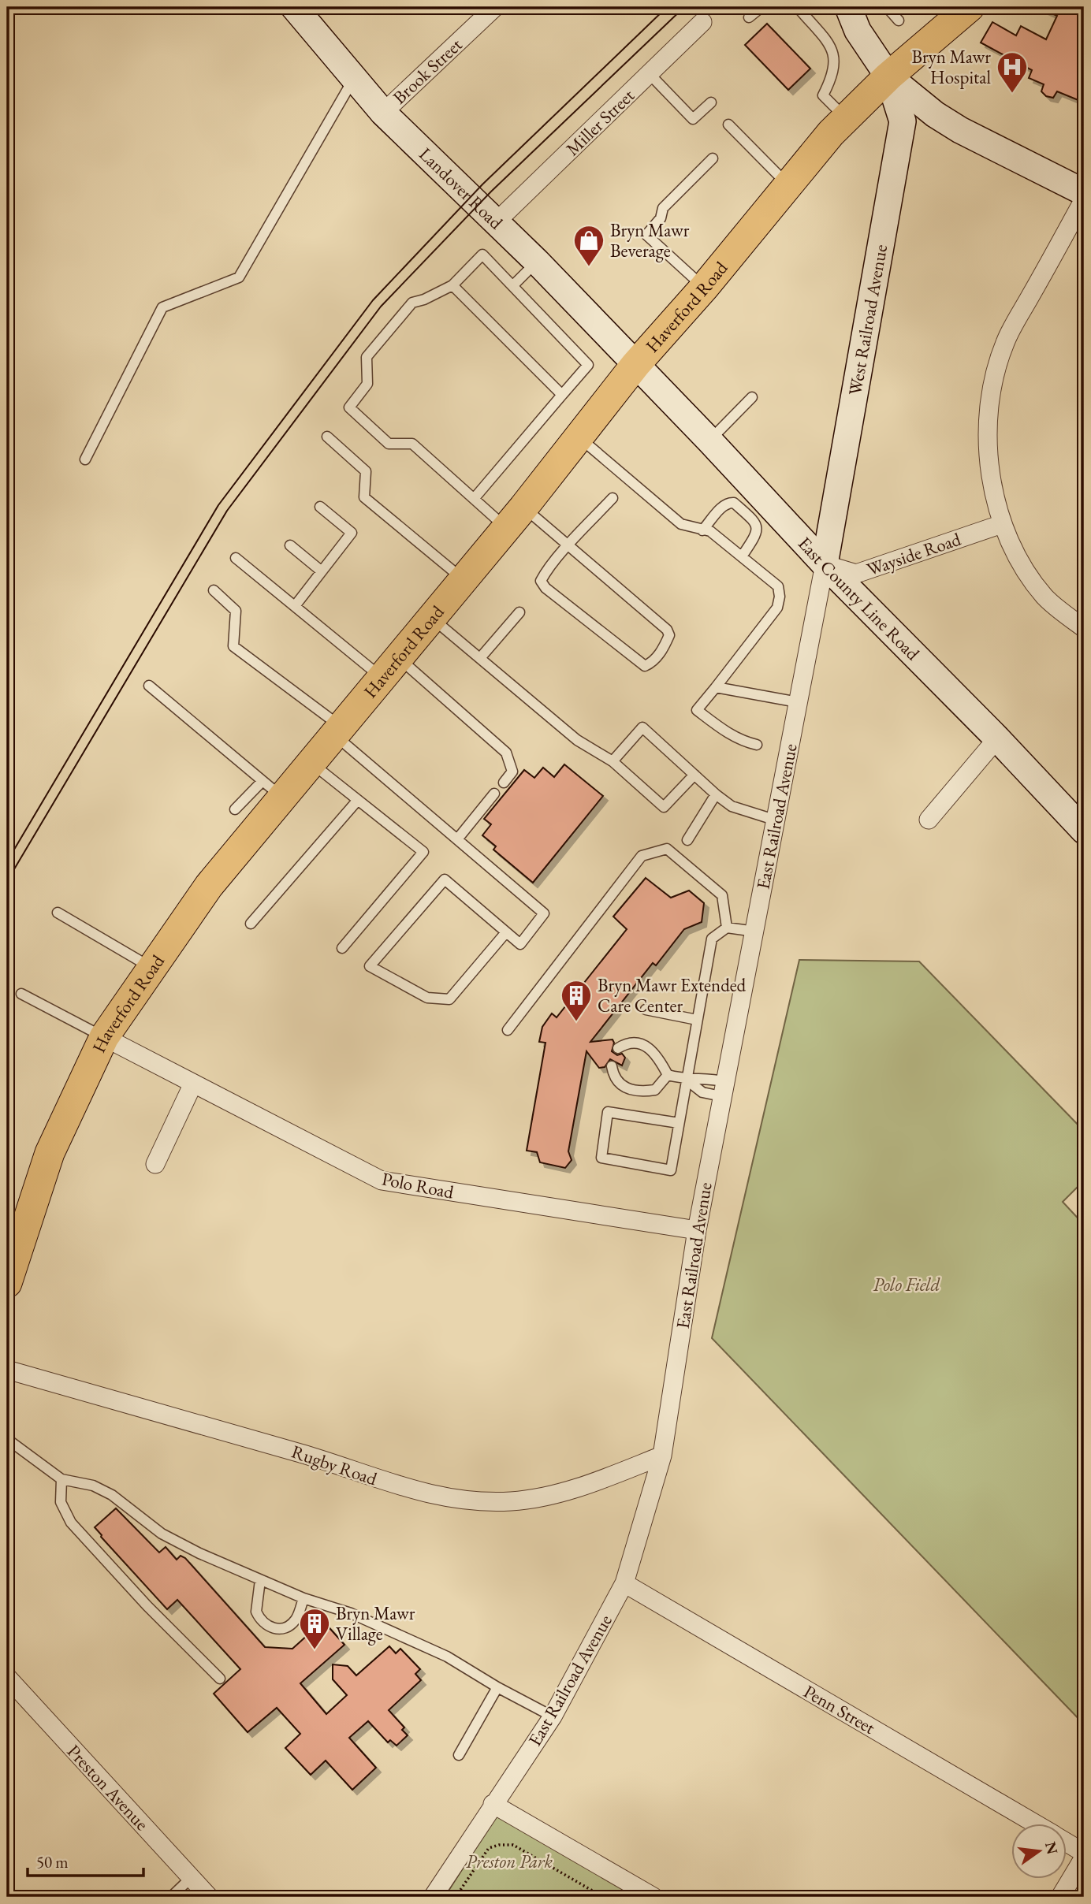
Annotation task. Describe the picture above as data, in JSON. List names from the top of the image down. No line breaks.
{"streets":{"main road":["Haverford Road"],"street":["Brook Street","Miller Street","Landover Road","West Railroad Avenue","Wayside Road","East County Line Road","East Railroad Avenue","Polo Road","Rugby Road","Penn Street","Preston Avenue"]},"crossings":[["Brook Street","Landover Road"],["Miller Street","Landover Road"],["Landover Road","Haverford Road"],["Landover Road","East County Line Road"],["Haverford Road","West Railroad Avenue"],["Haverford Road","East County Line Road"],["Haverford Road","Polo Road"],["West Railroad Avenue","Wayside Road"],["West Railroad Avenue","East County Line Road"],["West Railroad Avenue","East Railroad Avenue"],["Wayside Road","East County Line Road"],["Wayside Road","East Railroad Avenue"],["East County Line Road","East Railroad Avenue"],["East Railroad Avenue","Polo Road"],["East Railroad Avenue","Rugby Road"],["East Railroad Avenue","Penn Street"]],"parks":["Polo Field","Preston Park"],"places":{"hospital":["Bryn Mawr Hospital"],"shop":["Bryn Mawr Beverage"],"building":["Bryn Mawr Extended Care Center","Bryn Mawr Village"]},"scale_bar":"50 m","north":"right"}
